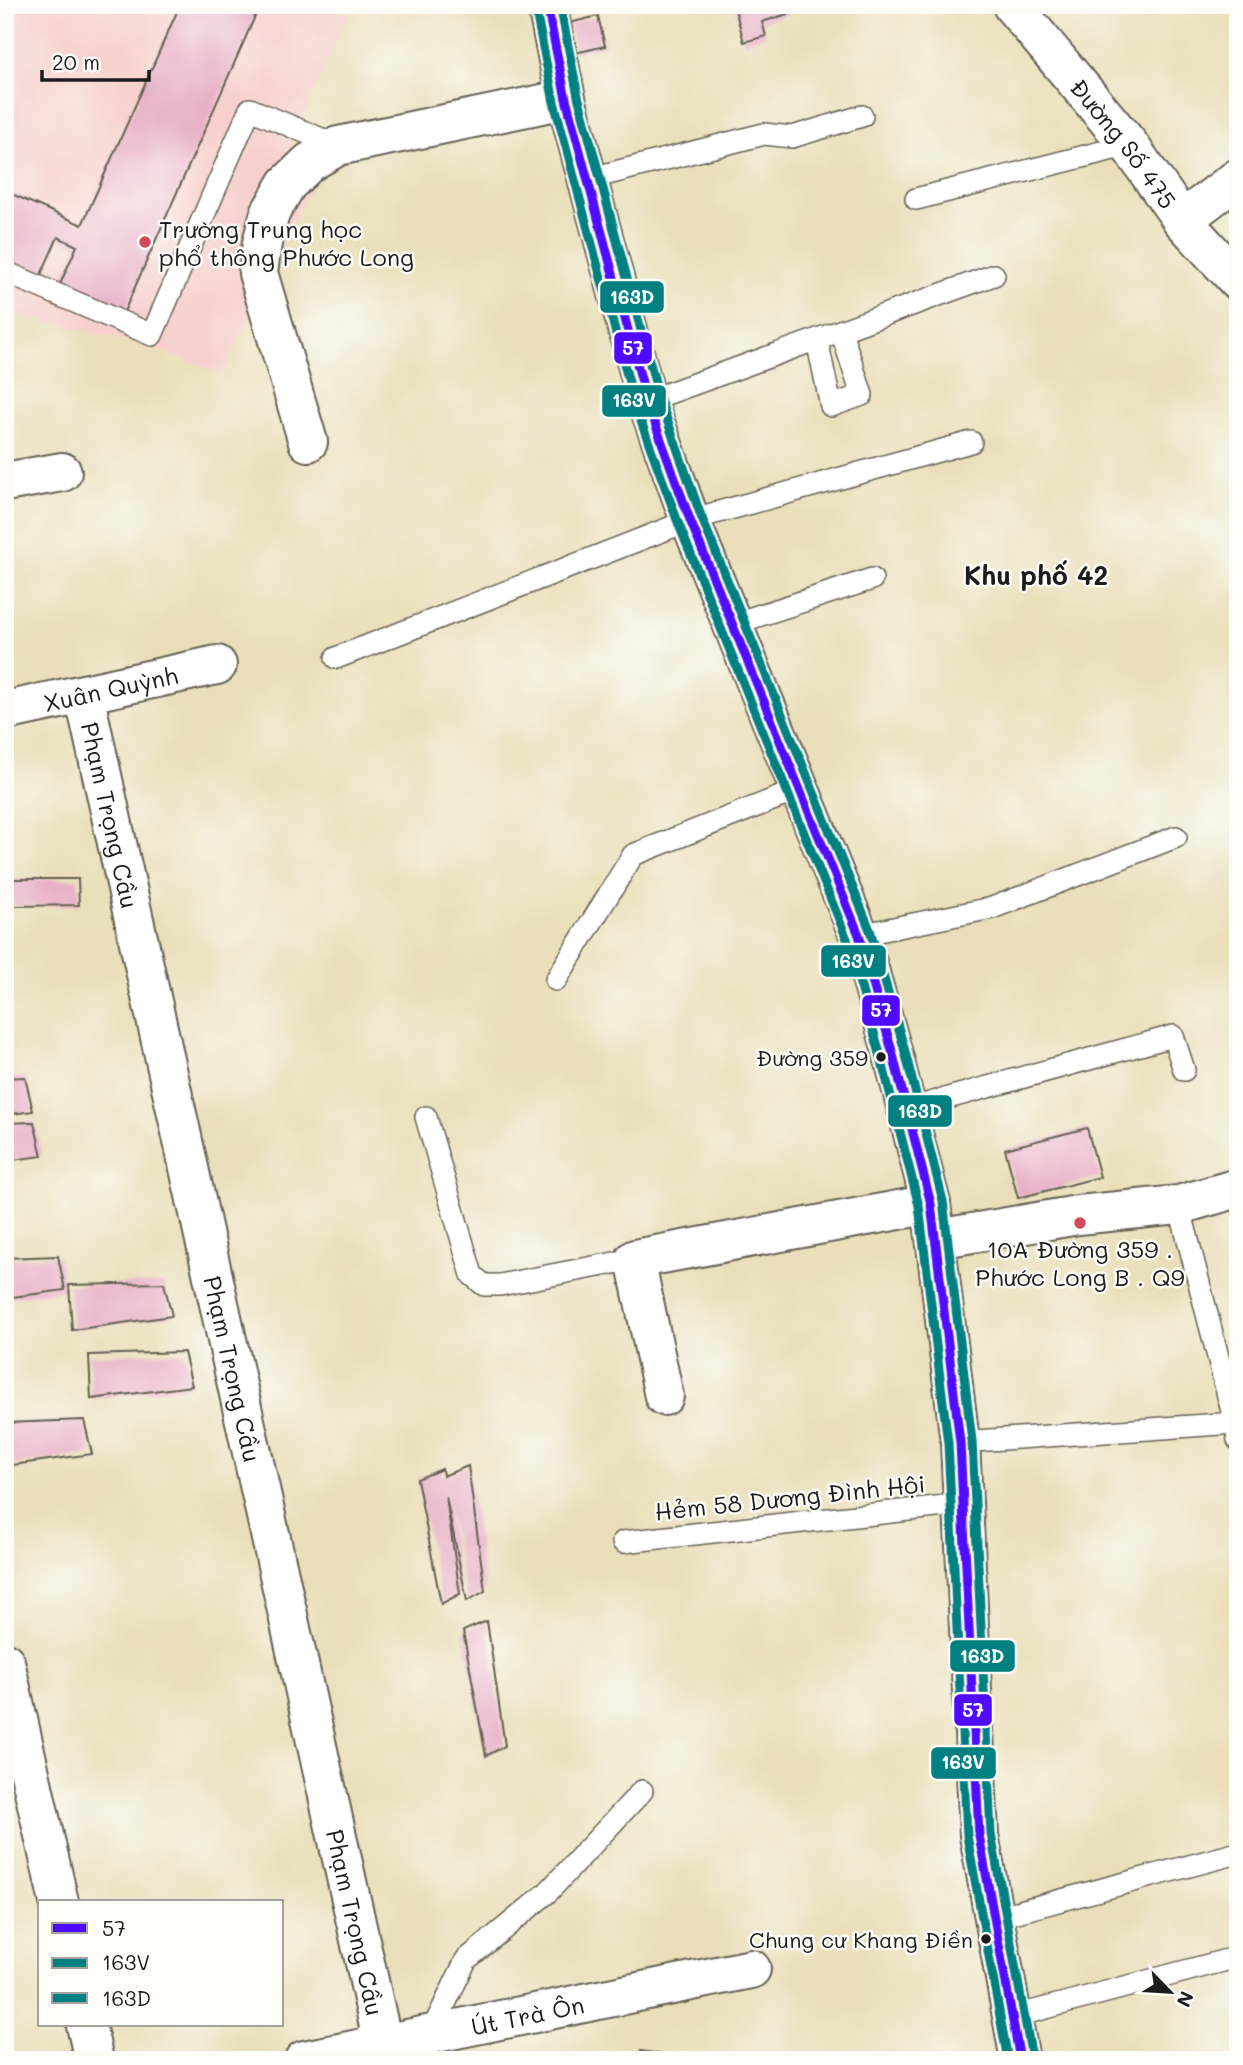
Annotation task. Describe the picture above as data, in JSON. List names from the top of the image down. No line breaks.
{"streets":{"street":["Đường Số 475","Xuân Quỳnh","Phạm Trọng Cầu","Út Trà Ôn"],"lane":["Hẻm 58 Dương Đình Hội"]},"crossings":[["Xuân Quỳnh","Phạm Trọng Cầu"],["Phạm Trọng Cầu","Út Trà Ôn"]],"districts":["Khu phố 42"],"places":["Trường Trung học phổ thông Phước Long","Đường 359","10A Đường 359 . Phước Long B . Q9","Chung cư Khang Điền"],"lines":["transit line 57","transit line 163D","transit line 163V"],"legend":["57","163V","163D"],"scale_bar":"20 m","north":"bottom right"}
